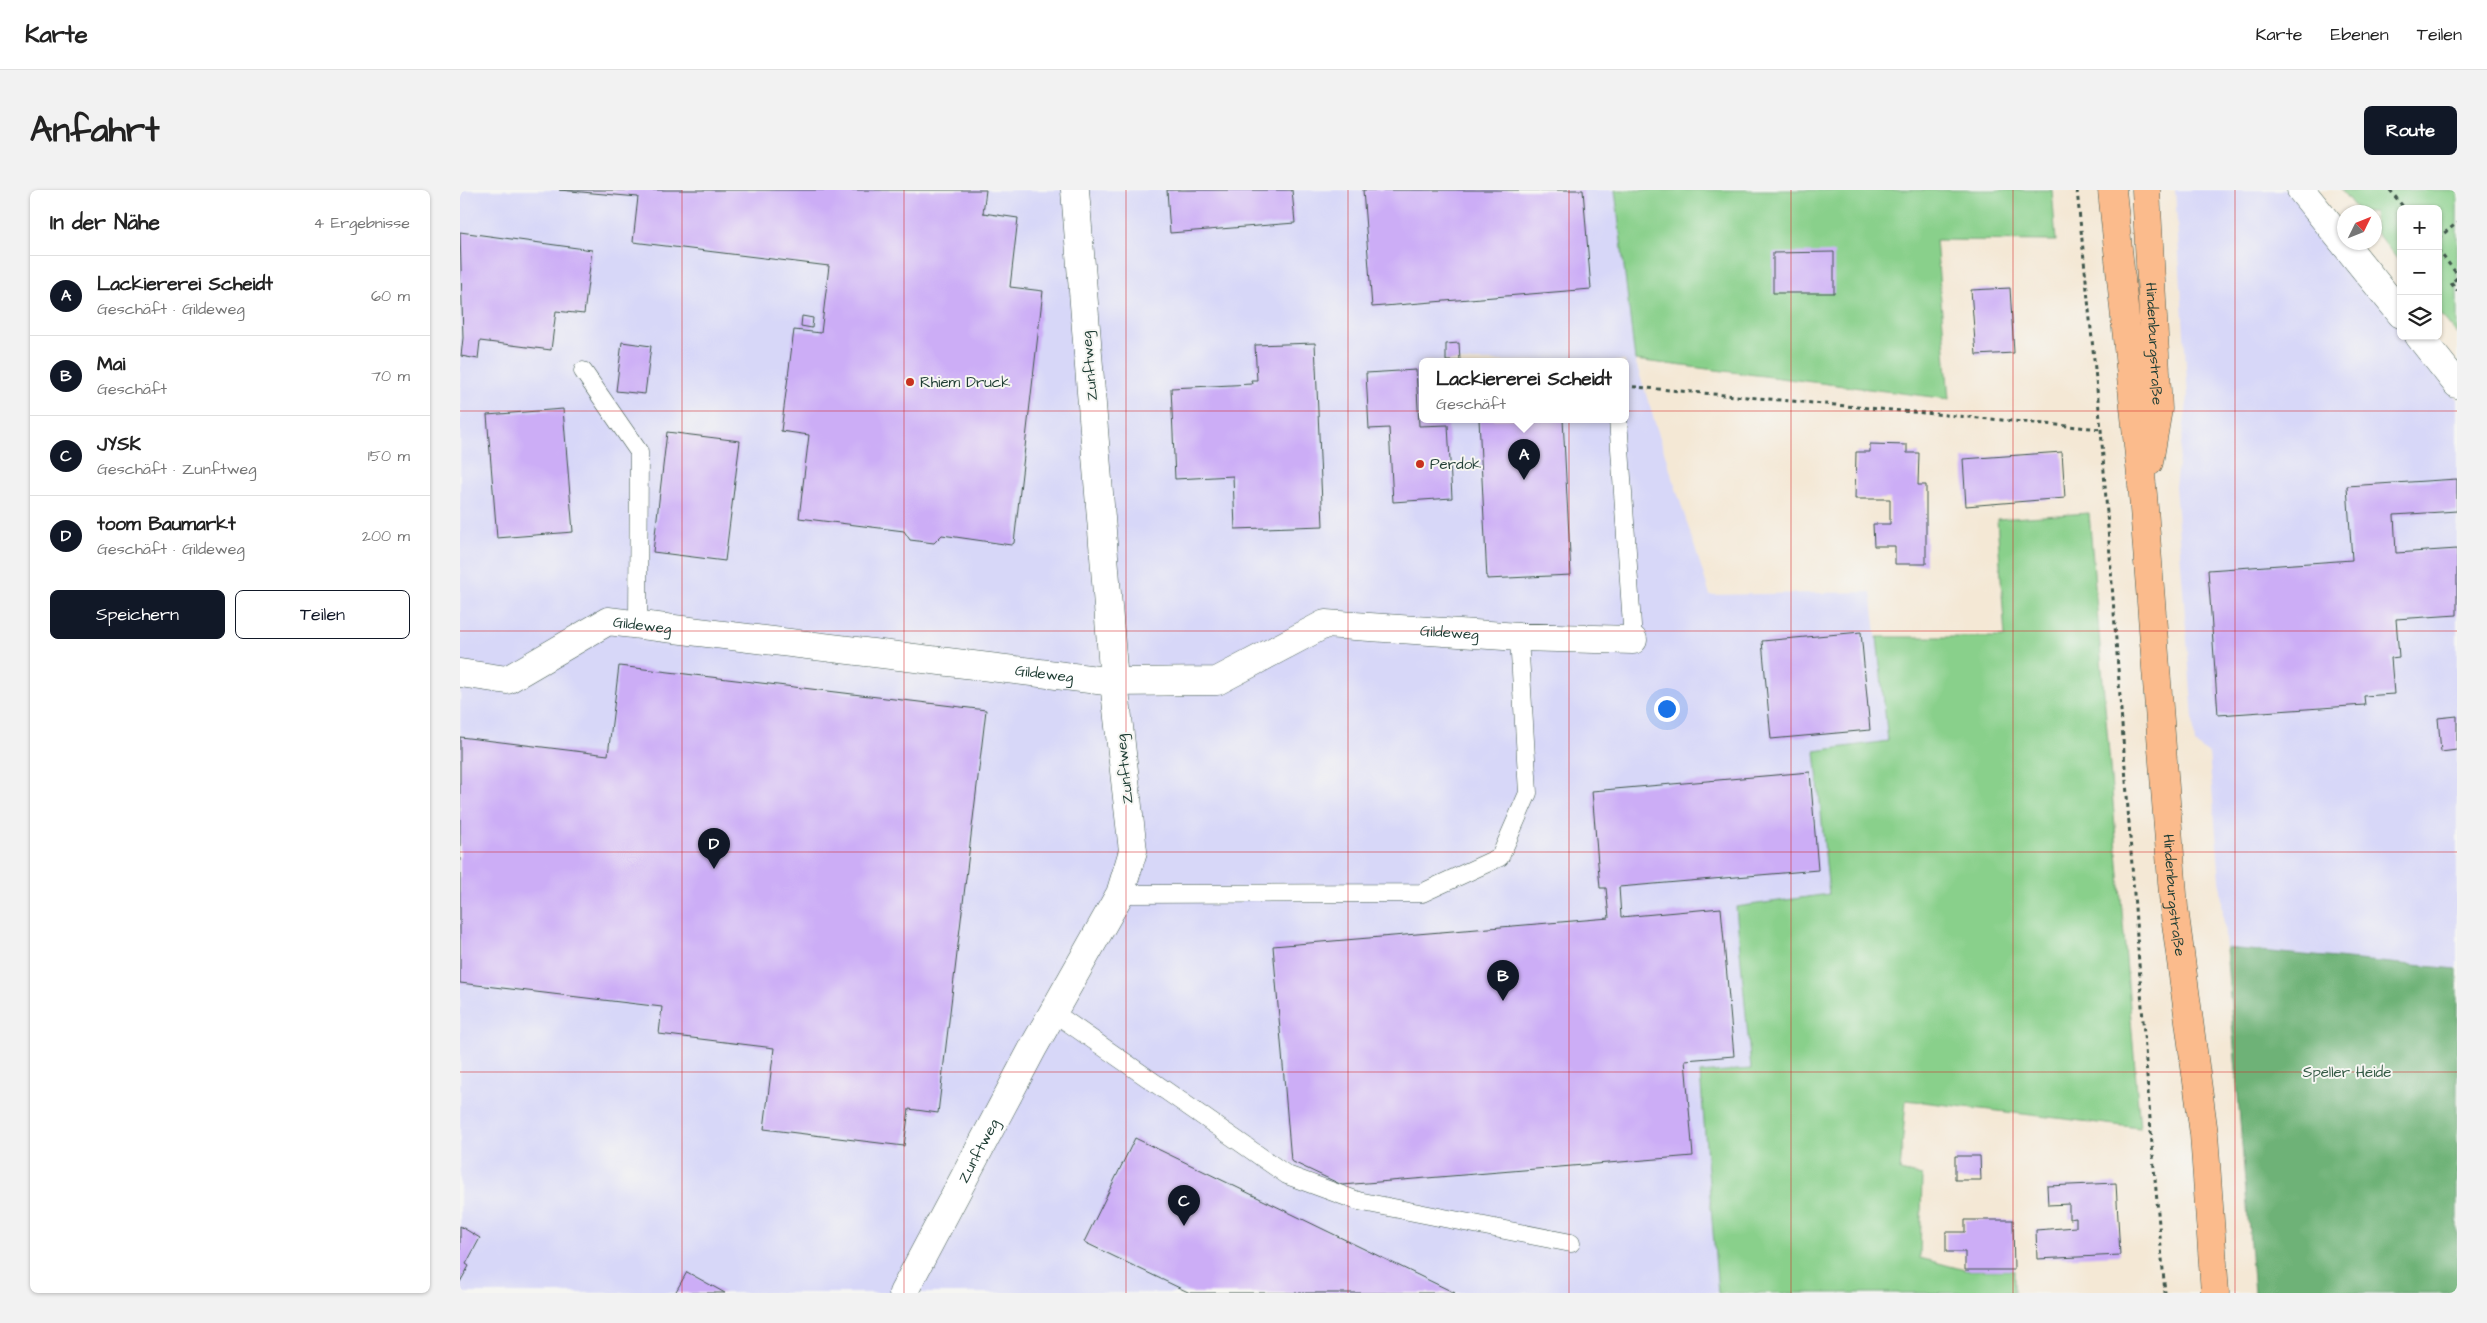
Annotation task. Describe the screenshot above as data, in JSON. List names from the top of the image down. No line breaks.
{"streets":{"main road":["Hindenburgstraße"],"street":["Zunftweg","Gildeweg"]},"crossings":[["Zunftweg","Gildeweg"]],"parks":["Speller Heide"],"places":["Rhiem Druck","Perdok"],"north":"top right","page":{"header":"Karte","nav":["Karte","Ebenen","Teilen"],"title":"Anfahrt","buttons":["Route",["Speichern","Teilen"]],"heading":["In der Nähe","4 Ergebnisse"],"map_buttons":["+","−"],"list":[{"mark":"A","name":"Lackiererei Scheidt","note":"Geschäft · Gildeweg","value":"60 m"},{"mark":"B","name":"Mai","note":"Geschäft","value":"70 m"},{"mark":"C","name":"JYSK","note":"Geschäft · Zunftweg","value":"150 m"},{"mark":"D","name":"toom Baumarkt","note":"Geschäft · Gildeweg","value":"200 m"}],"popup":["Lackiererei Scheidt","Geschäft"],"pins":["A","D","B","C"]}}
